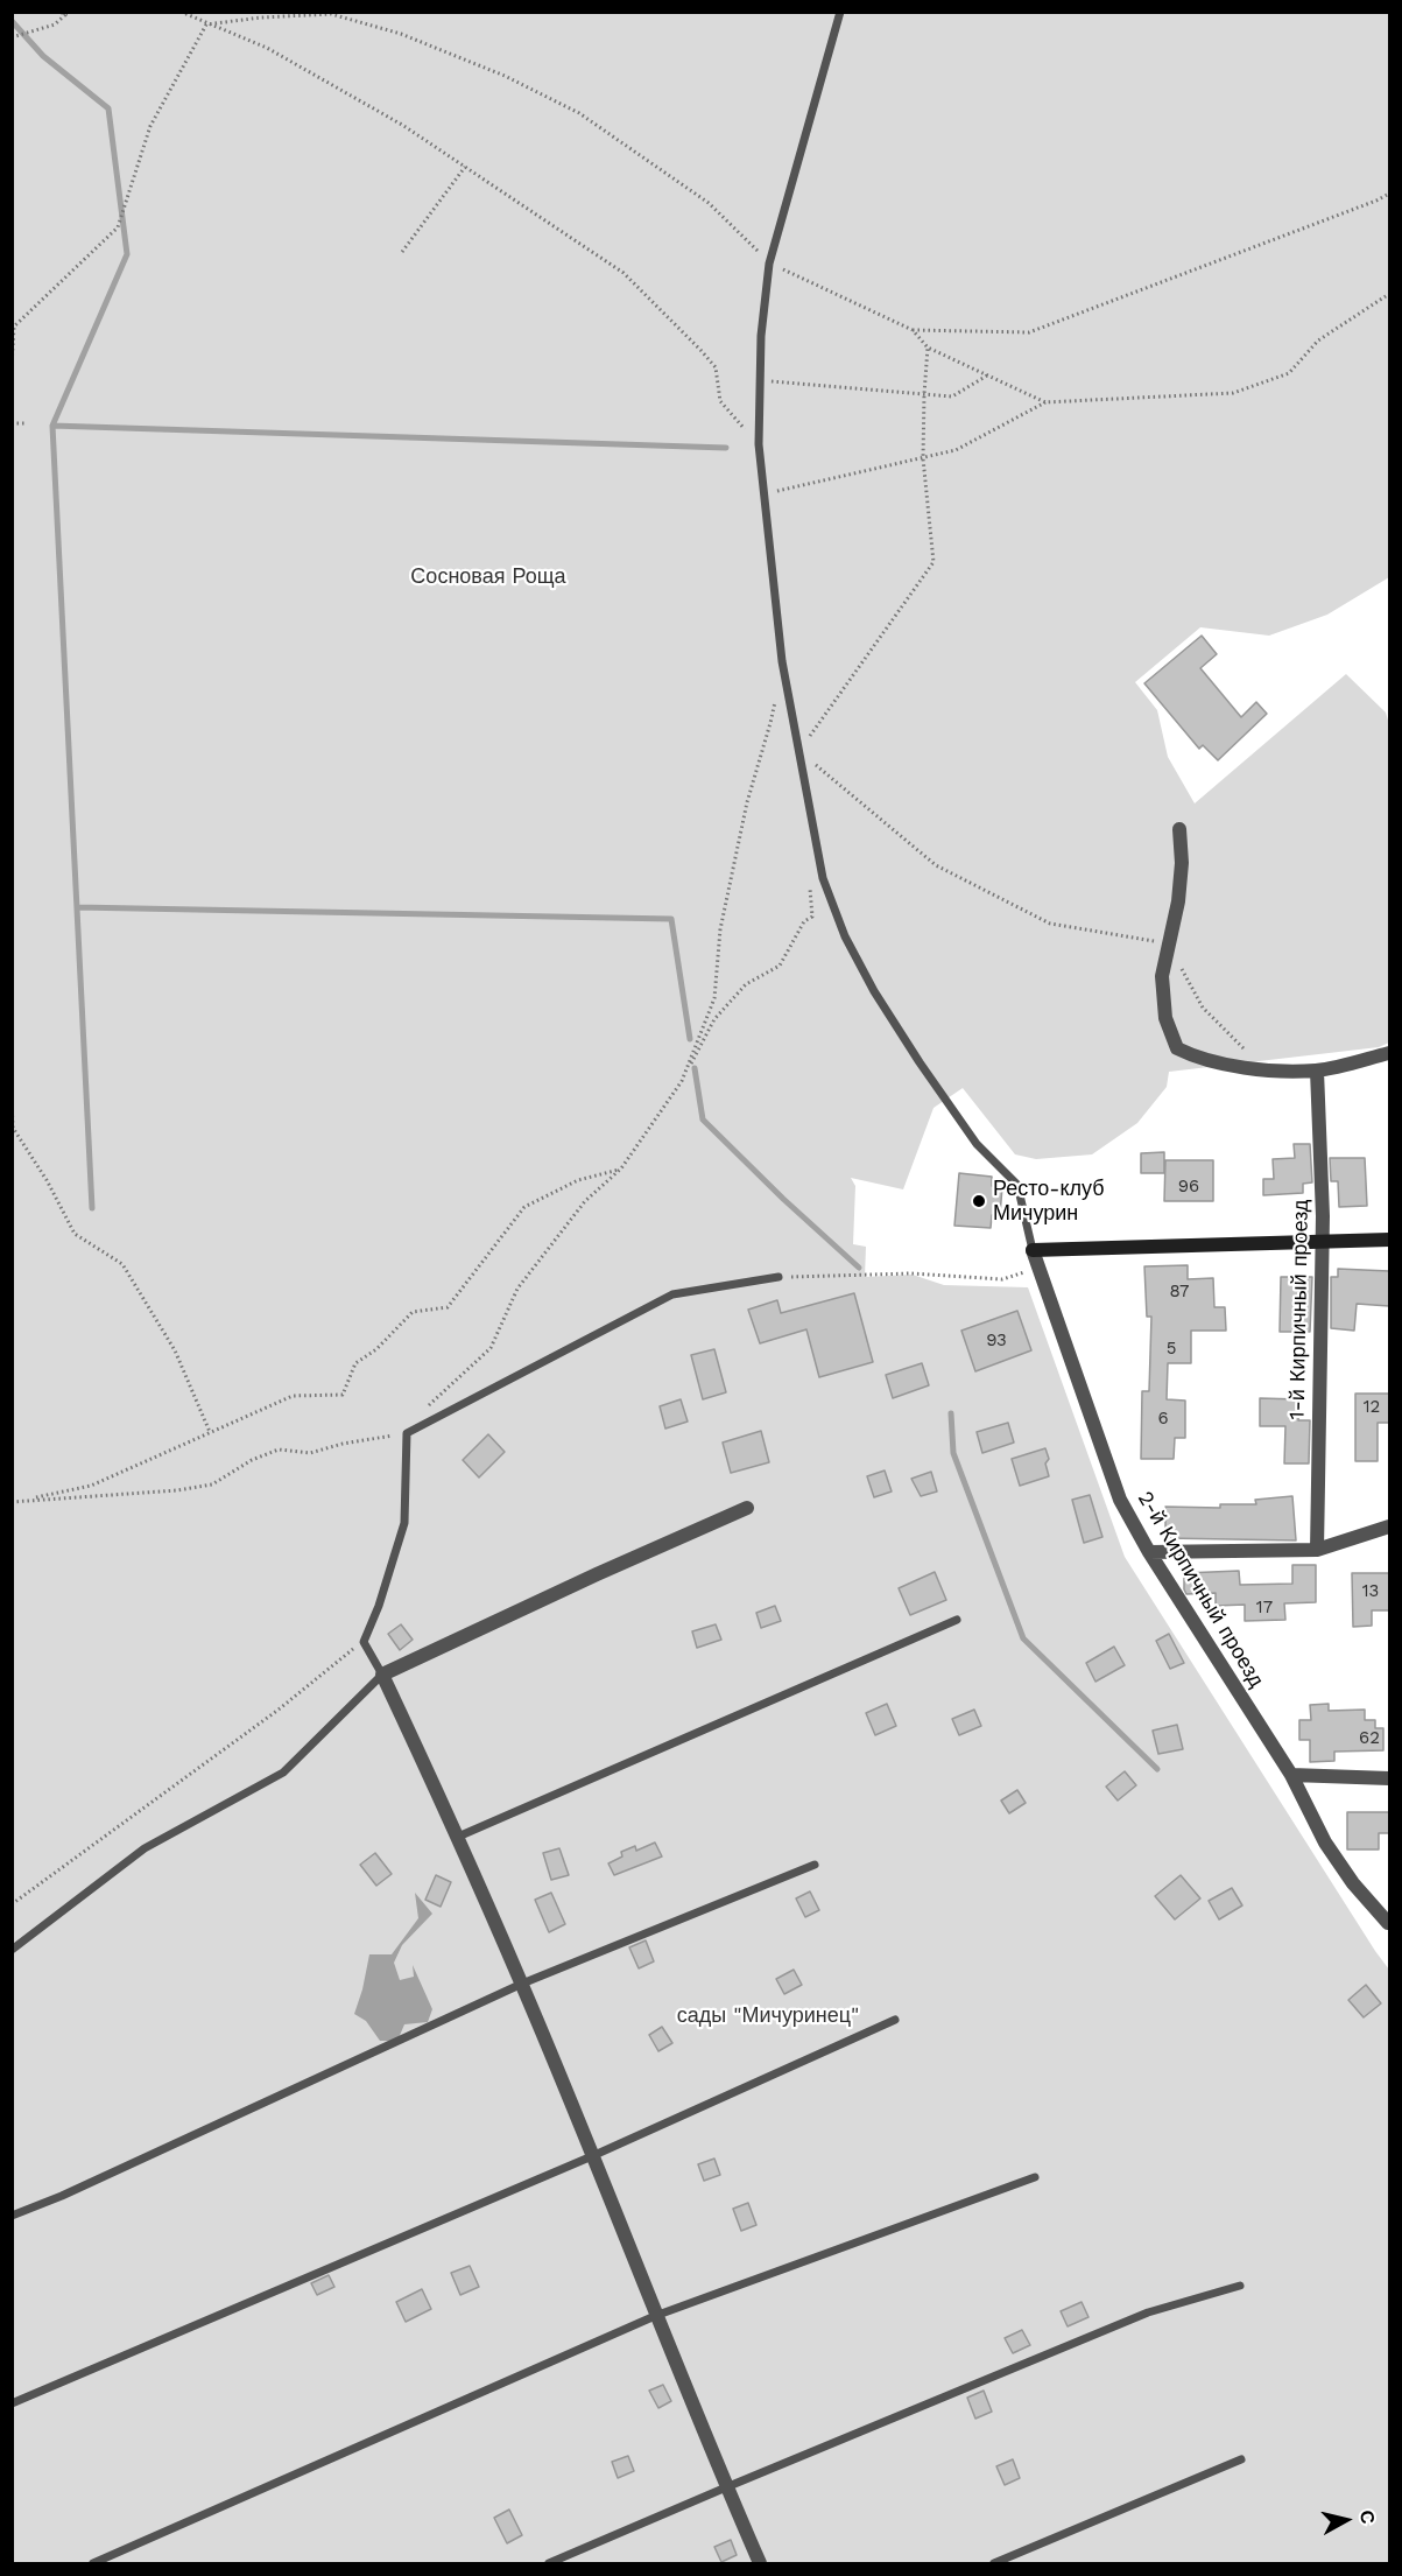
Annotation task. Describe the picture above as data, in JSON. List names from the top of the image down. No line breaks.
{"streets":{"street":["1-й Кирпичный проезд","2-й Кирпичный проезд"]},"parks":["Сосновая Роща","сады \"Мичуринец\""],"places":["Ресто-клуб Мичурин"],"house_numbers":["96","87","93","5","12","6","13","17","62"],"north":"right"}
